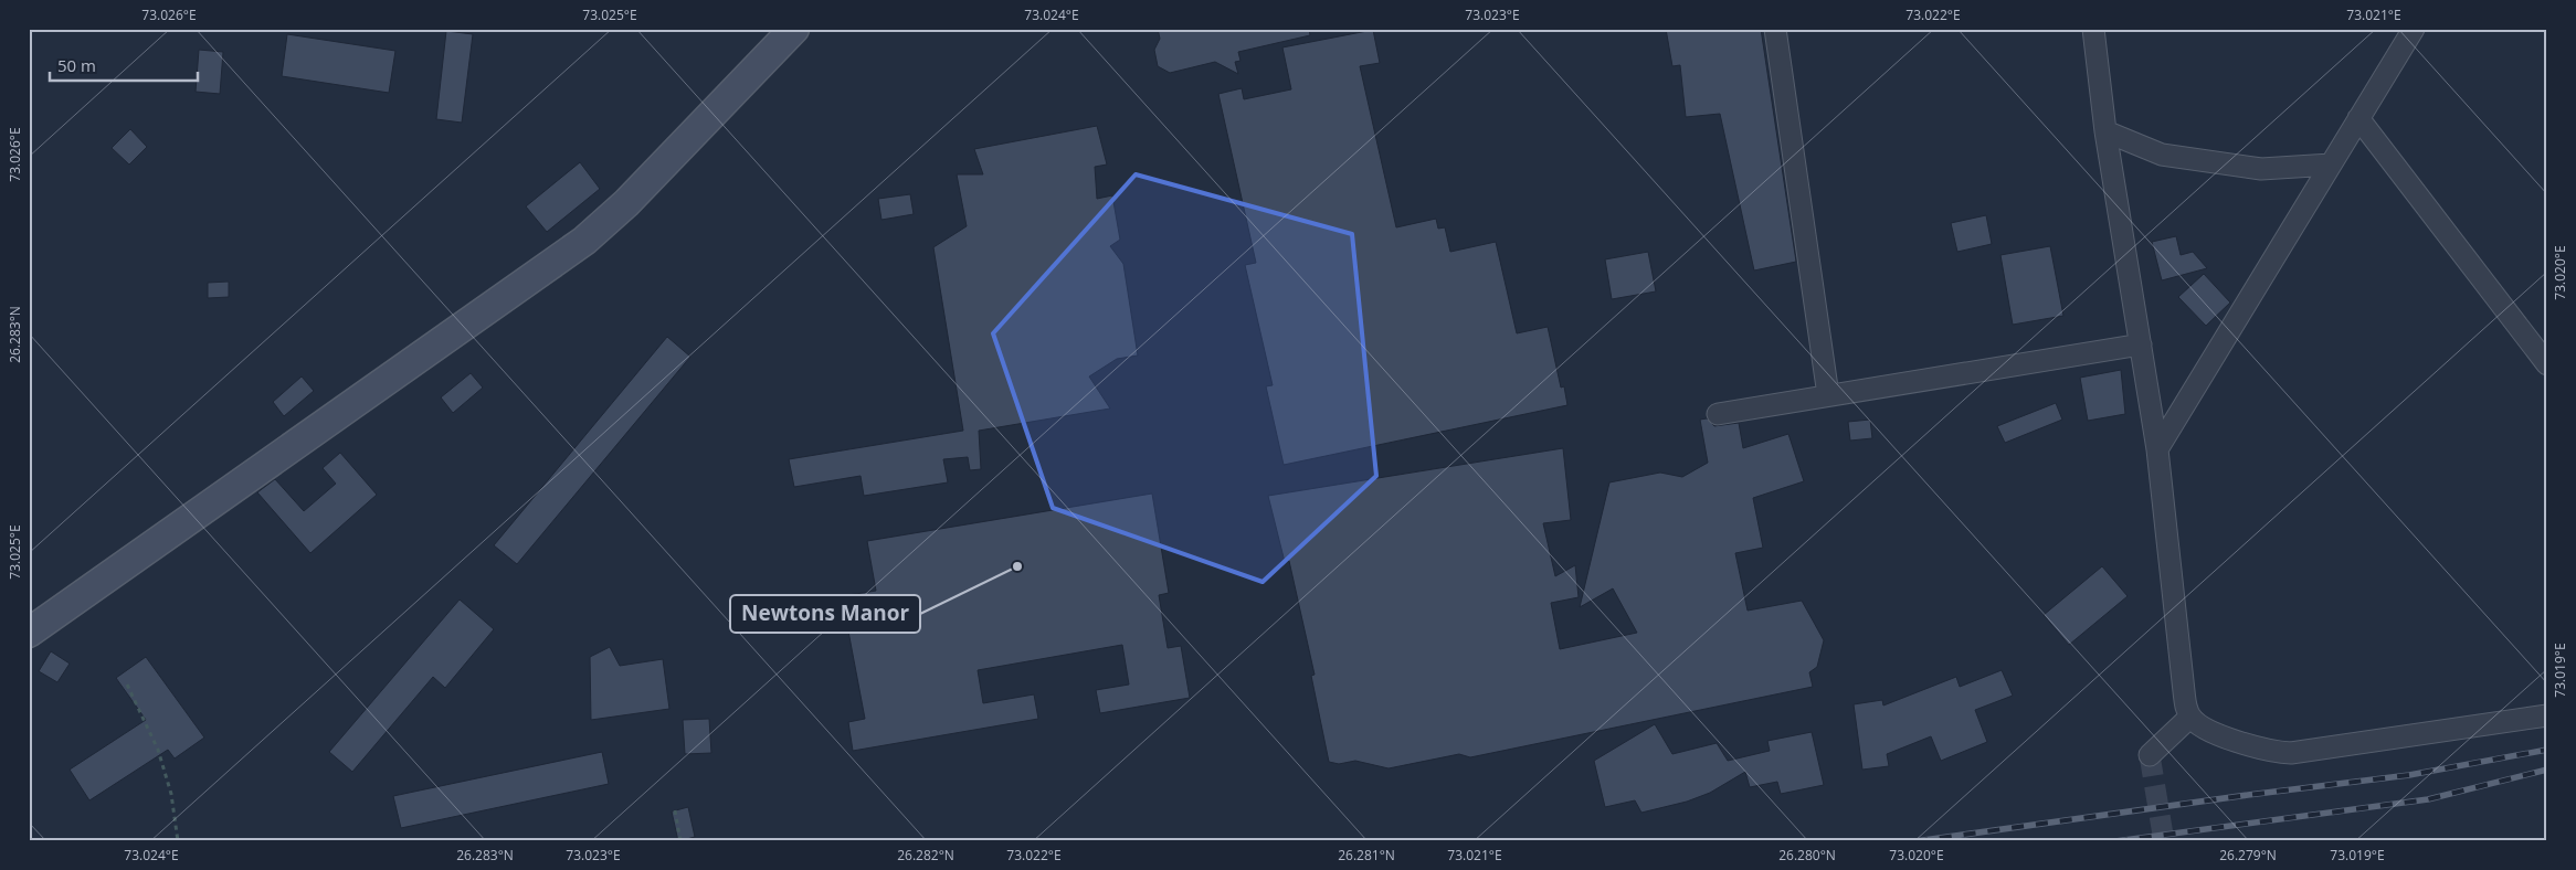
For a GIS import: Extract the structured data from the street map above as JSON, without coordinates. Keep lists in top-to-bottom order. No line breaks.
{"places":["Newtons Manor"],"scale_bar":"50 m","coordinates":["73.026°E","73.025°E","73.024°E","73.023°E","73.022°E","73.021°E","73.020°E","26.283°N","73.019°E","26.282°N","26.281°N","26.280°N","26.279°N"]}
